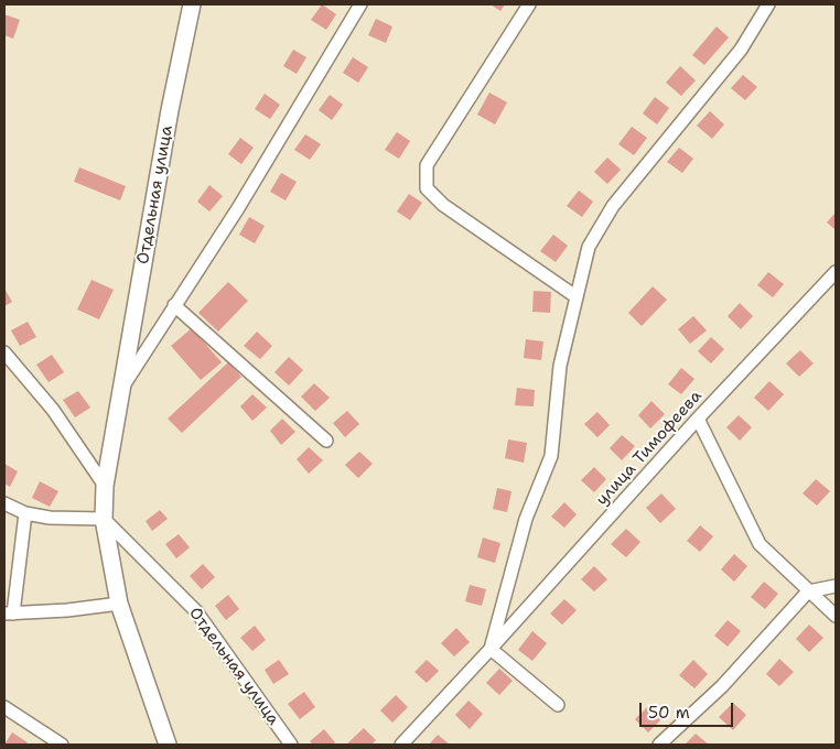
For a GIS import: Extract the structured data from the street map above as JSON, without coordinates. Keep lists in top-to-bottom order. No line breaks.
{"streets":{"main road":["Отдельная улица"],"street":["улица Тимофеева"]},"scale_bar":"50 m"}
